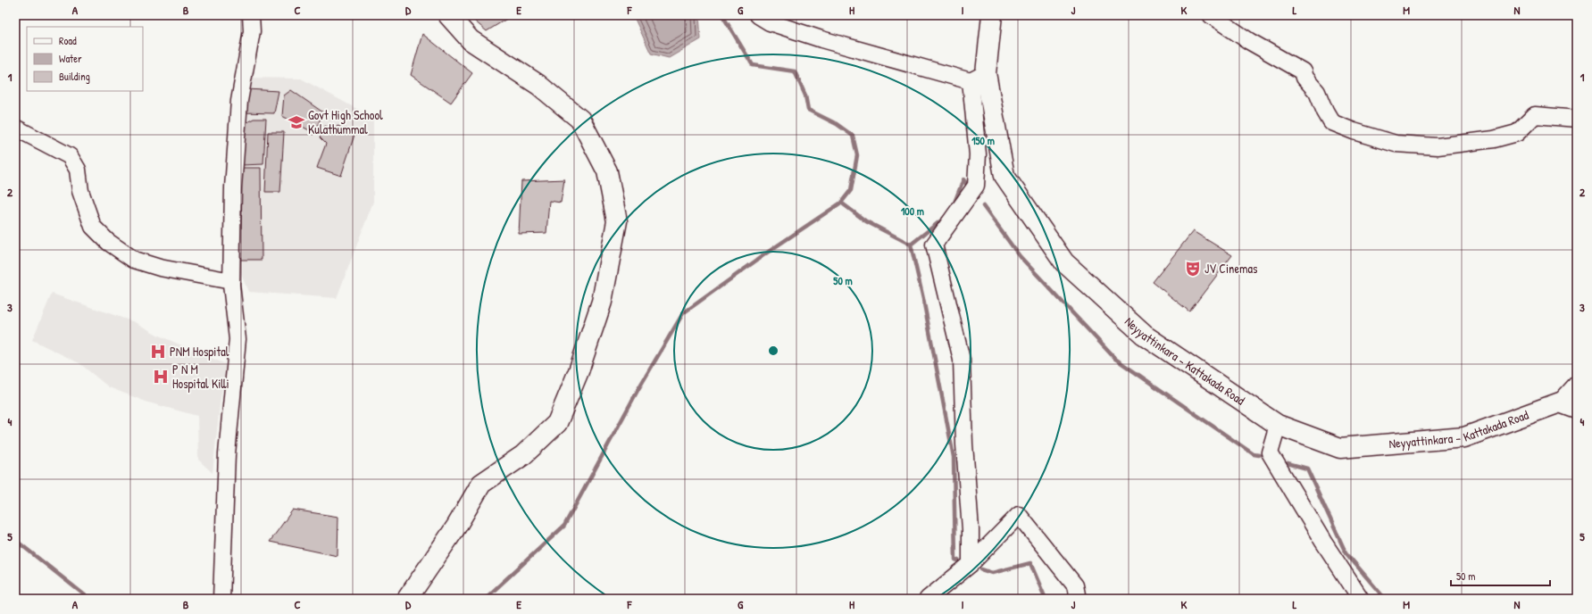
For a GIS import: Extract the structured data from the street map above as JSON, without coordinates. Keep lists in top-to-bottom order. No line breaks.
{"streets":{"main road":["Neyyattinkara - Kattakada Road"]},"places":{"school or university":["Govt High School Kulathummal"],"theatre":["JV Cinemas"],"hospital":["PNM Hospital","P N M Hospital Killi"]},"legend":["Road","Water","Building"],"scale_bar":"50 m","grid":{"columns":["A","B","C","D","E","F","G","H","I","J","K","L","M","N"],"rows":["1","2","3","4","5"]},"rings":["150 m","100 m","50 m"]}
